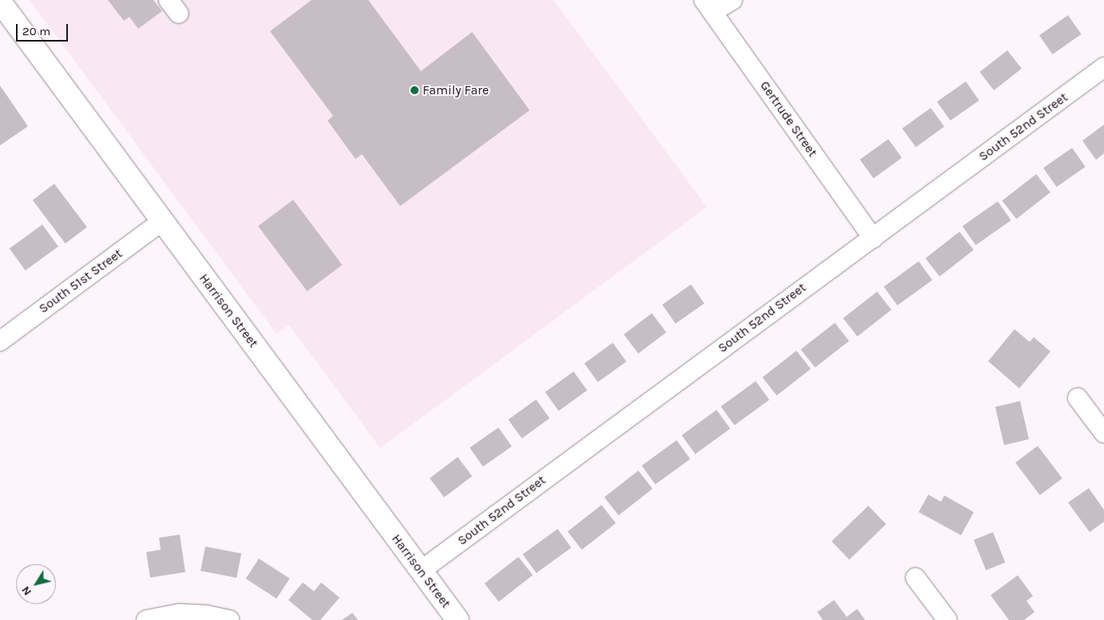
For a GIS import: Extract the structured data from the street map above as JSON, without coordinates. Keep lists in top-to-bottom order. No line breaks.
{"streets":{"main road":["Harrison Street"],"street":["Gertrude Street","South 52nd Street","South 51st Street"]},"crossings":[["Gertrude Street","South 52nd Street"],["South 52nd Street","Harrison Street"],["South 51st Street","Harrison Street"]],"places":["Family Fare"],"scale_bar":"20 m","north":"bottom left"}
